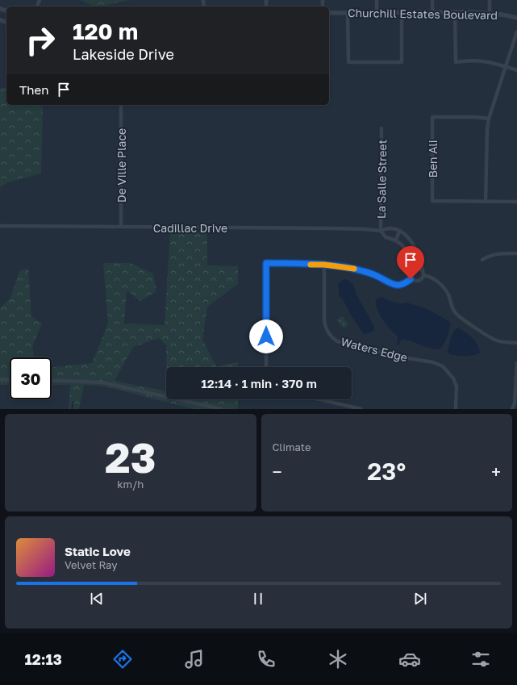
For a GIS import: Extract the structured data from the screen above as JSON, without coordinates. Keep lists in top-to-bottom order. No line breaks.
{"streets":{"street":["Churchill Estates Boulevard","Ben Ali","De Ville Place","La Salle Street","Cadillac Drive","Waters Edge"]},"crossings":[["De Ville Place","Cadillac Drive"],["La Salle Street","Cadillac Drive"]],"page":{"turn":["120 m","Lakeside Drive"],"then":"Then","limit":"30","trip":"12:14 · 1 min · 370 m","tile":[["23","km/h"],"Climate"],"heat":["−","23°","+"],"song":["Static Love","Velvet Ray"],"tabs":"12:13"}}
